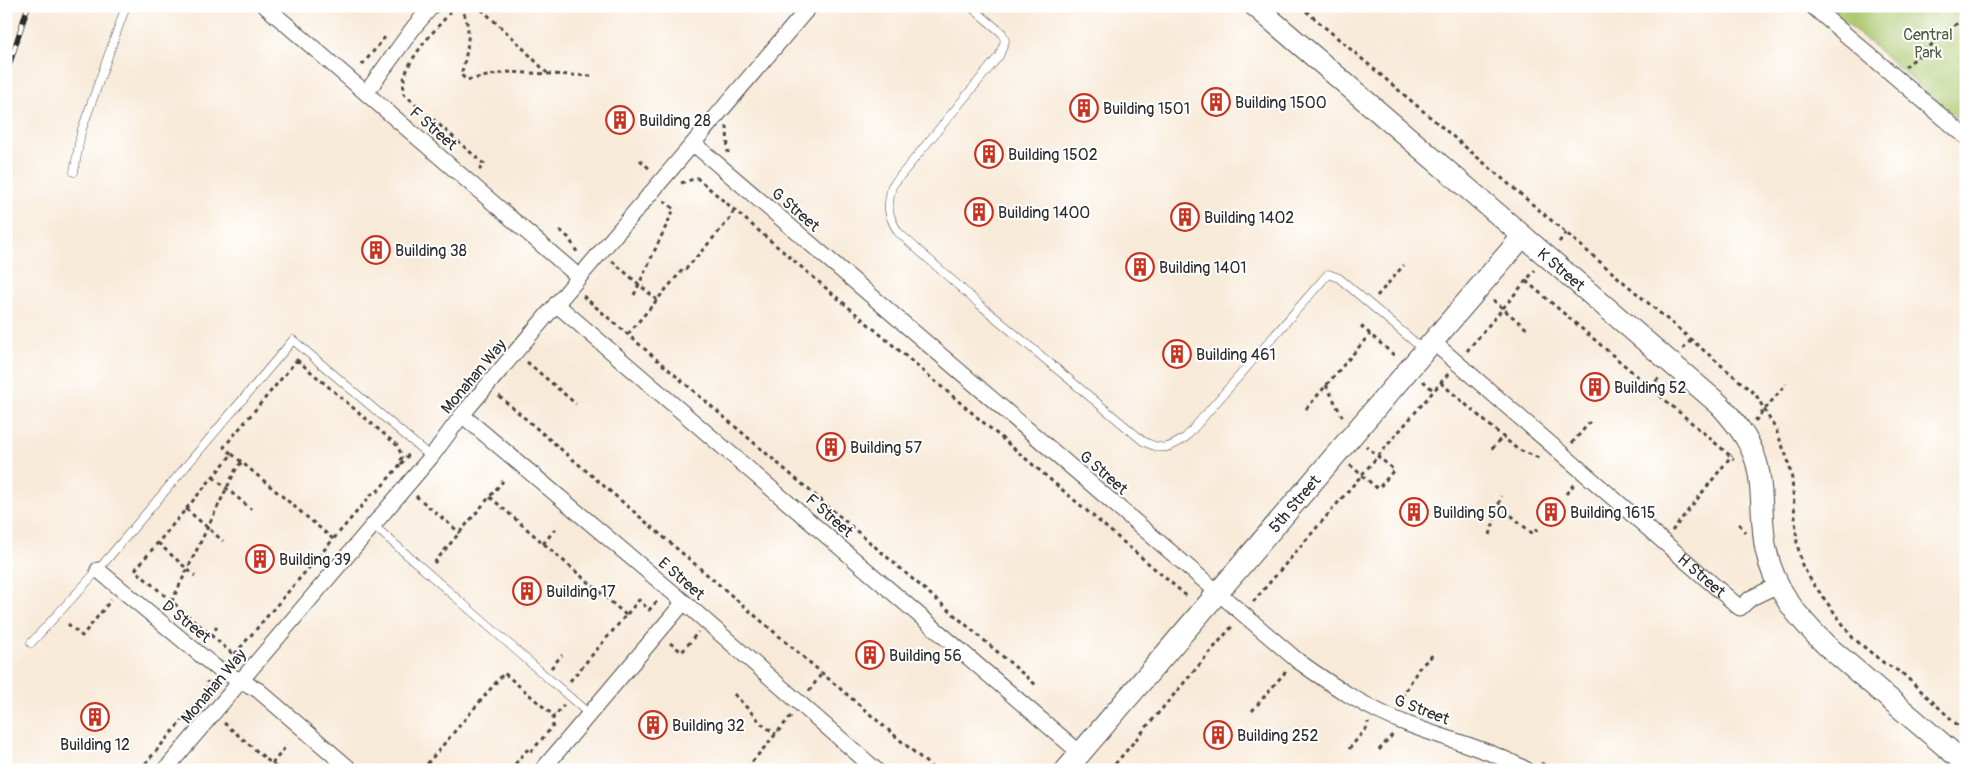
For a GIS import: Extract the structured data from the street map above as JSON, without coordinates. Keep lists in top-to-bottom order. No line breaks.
{"streets":{"street":["F Street","G Street","K Street","Monahan Way","5th Street","H Street","E Street","D Street"]},"crossings":[["F Street","Monahan Way"],["F Street","5th Street"],["G Street","Monahan Way"],["G Street","5th Street"],["K Street","5th Street"],["K Street","H Street"],["Monahan Way","E Street"],["Monahan Way","D Street"],["5th Street","H Street"]],"parks":["Central Park"],"places":{"building":["Building 1500","Building 1501","Building 28","Building 1502","Building 1400","Building 1402","Building 38","Building 1401","Building 461","Building 52","Building 57","Building 50","Building 1615","Building 39","Building 17","Building 56","Building 12","Building 32","Building 252"]}}
